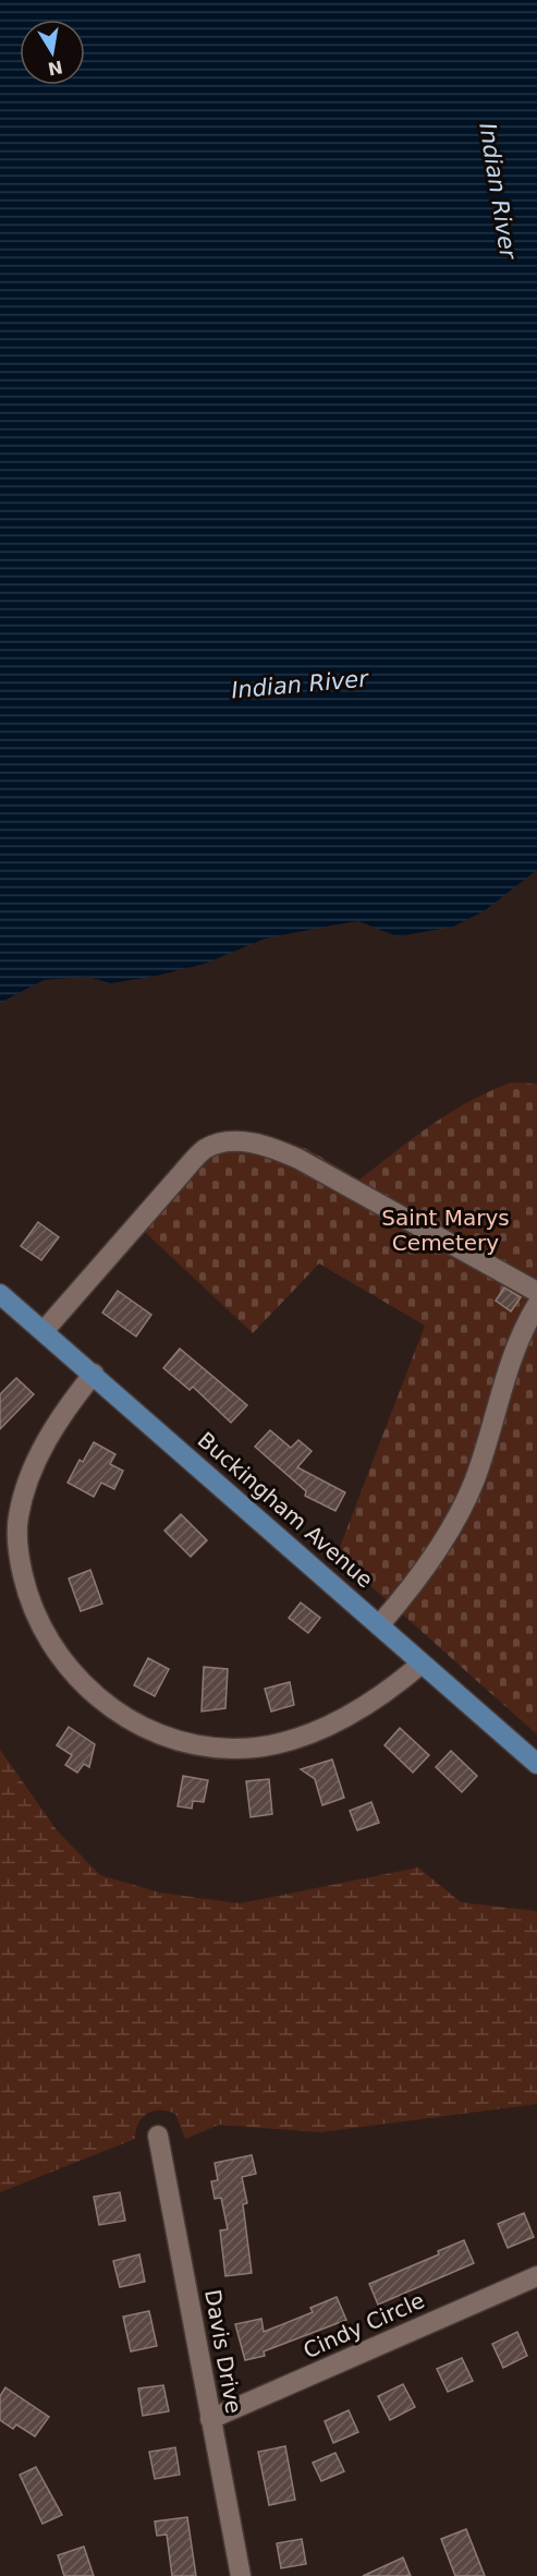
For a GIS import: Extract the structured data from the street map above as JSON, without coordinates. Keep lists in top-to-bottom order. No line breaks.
{"streets":{"main road":["Buckingham Avenue"],"street":["Cindy Circle","Davis Drive"]},"crossings":[["Cindy Circle","Davis Drive"]],"water":["Indian River"],"parks":["Saint Marys Cemetery"],"north":"bottom"}
